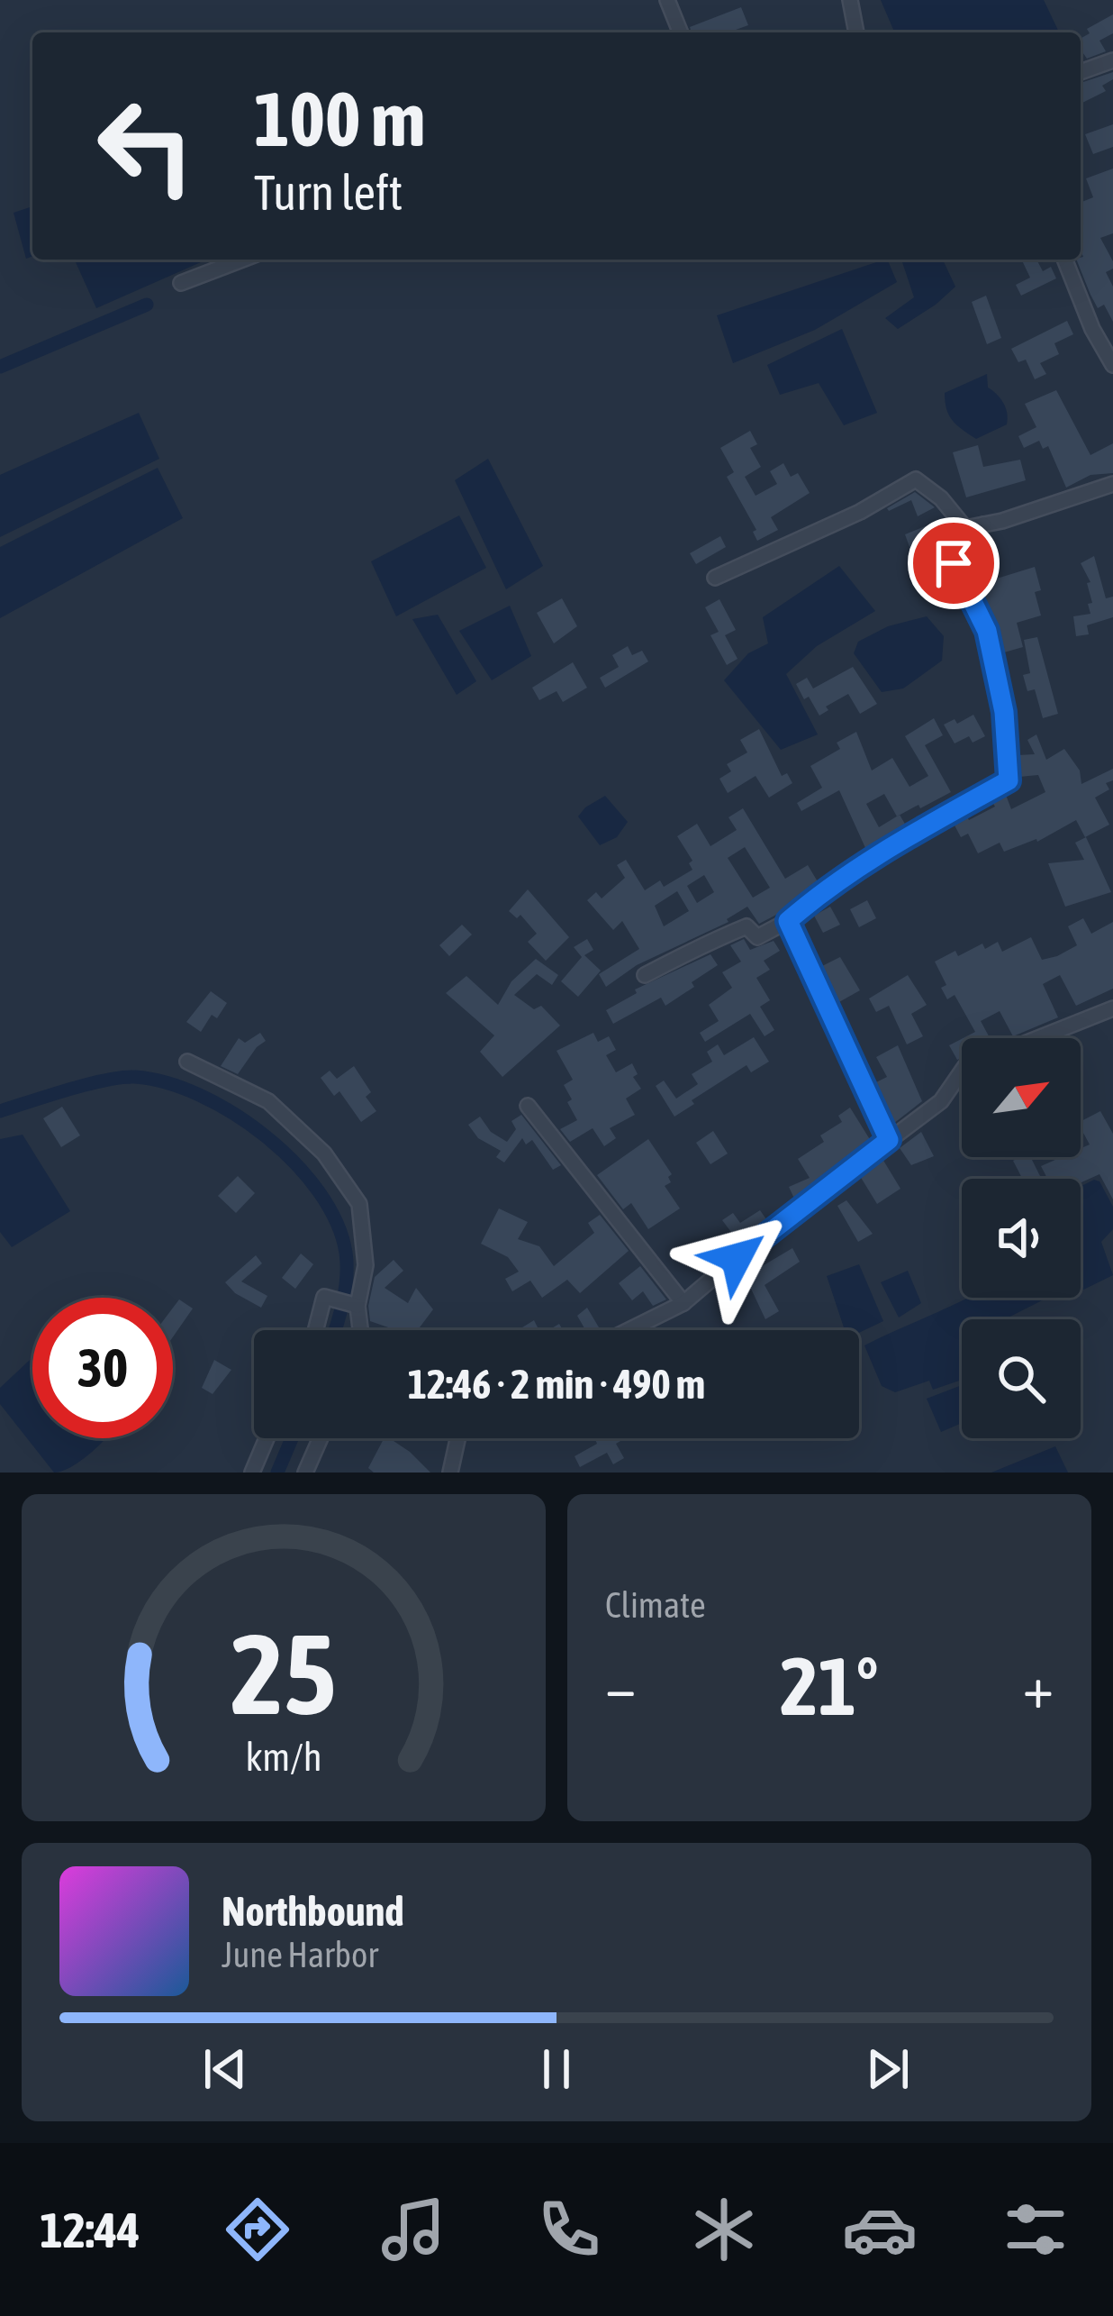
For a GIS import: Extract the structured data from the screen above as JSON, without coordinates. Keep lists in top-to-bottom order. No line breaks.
{"north":"top right","page":{"turn":["100 m","Turn left"],"limit":"30","trip":"12:46 · 2 min · 490 m","tile":"Climate","heat":["−","21°","+"],"song":["Northbound","June Harbor"],"tabs":"12:44","gauge":["25","km/h"]}}
